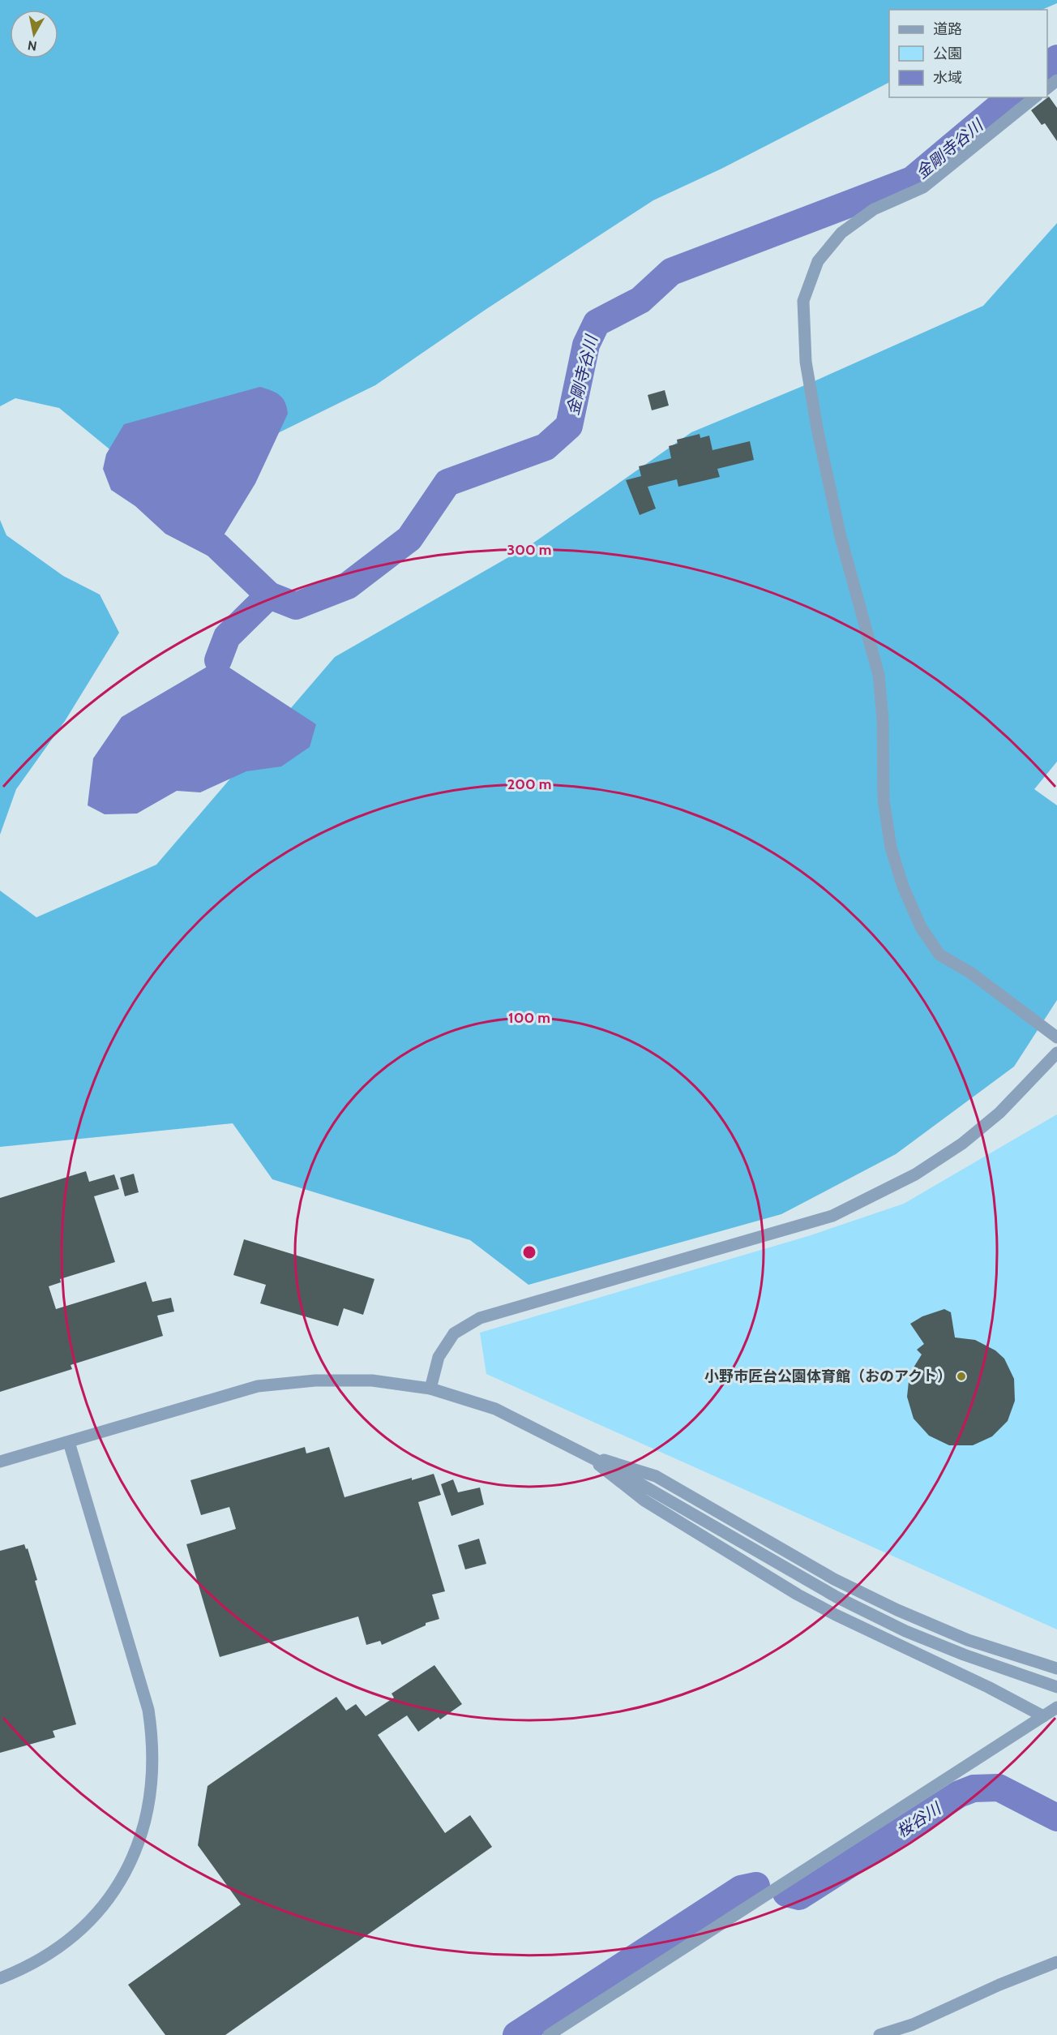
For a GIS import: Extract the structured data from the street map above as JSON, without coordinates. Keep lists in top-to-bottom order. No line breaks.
{"water":["金剛寺谷川","桜谷川"],"places":["小野市匠台公園体育館（おのアクト）"],"legend":["道路","公園","水域"],"north":"bottom","rings":["300 m","200 m","100 m"]}
